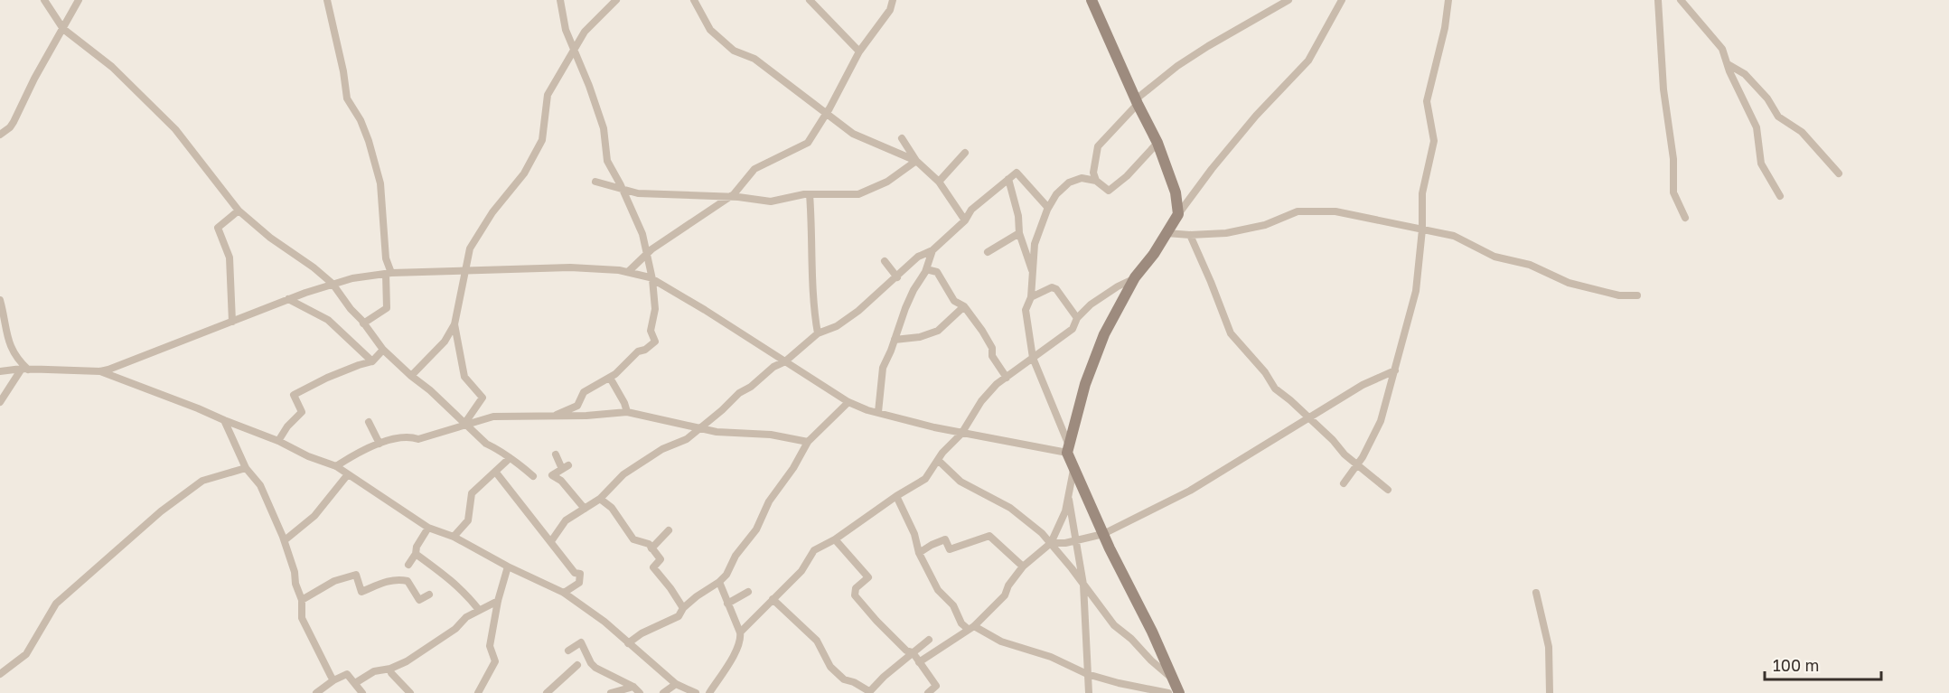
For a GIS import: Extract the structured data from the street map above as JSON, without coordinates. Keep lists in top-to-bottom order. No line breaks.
{"scale_bar":"100 m"}
